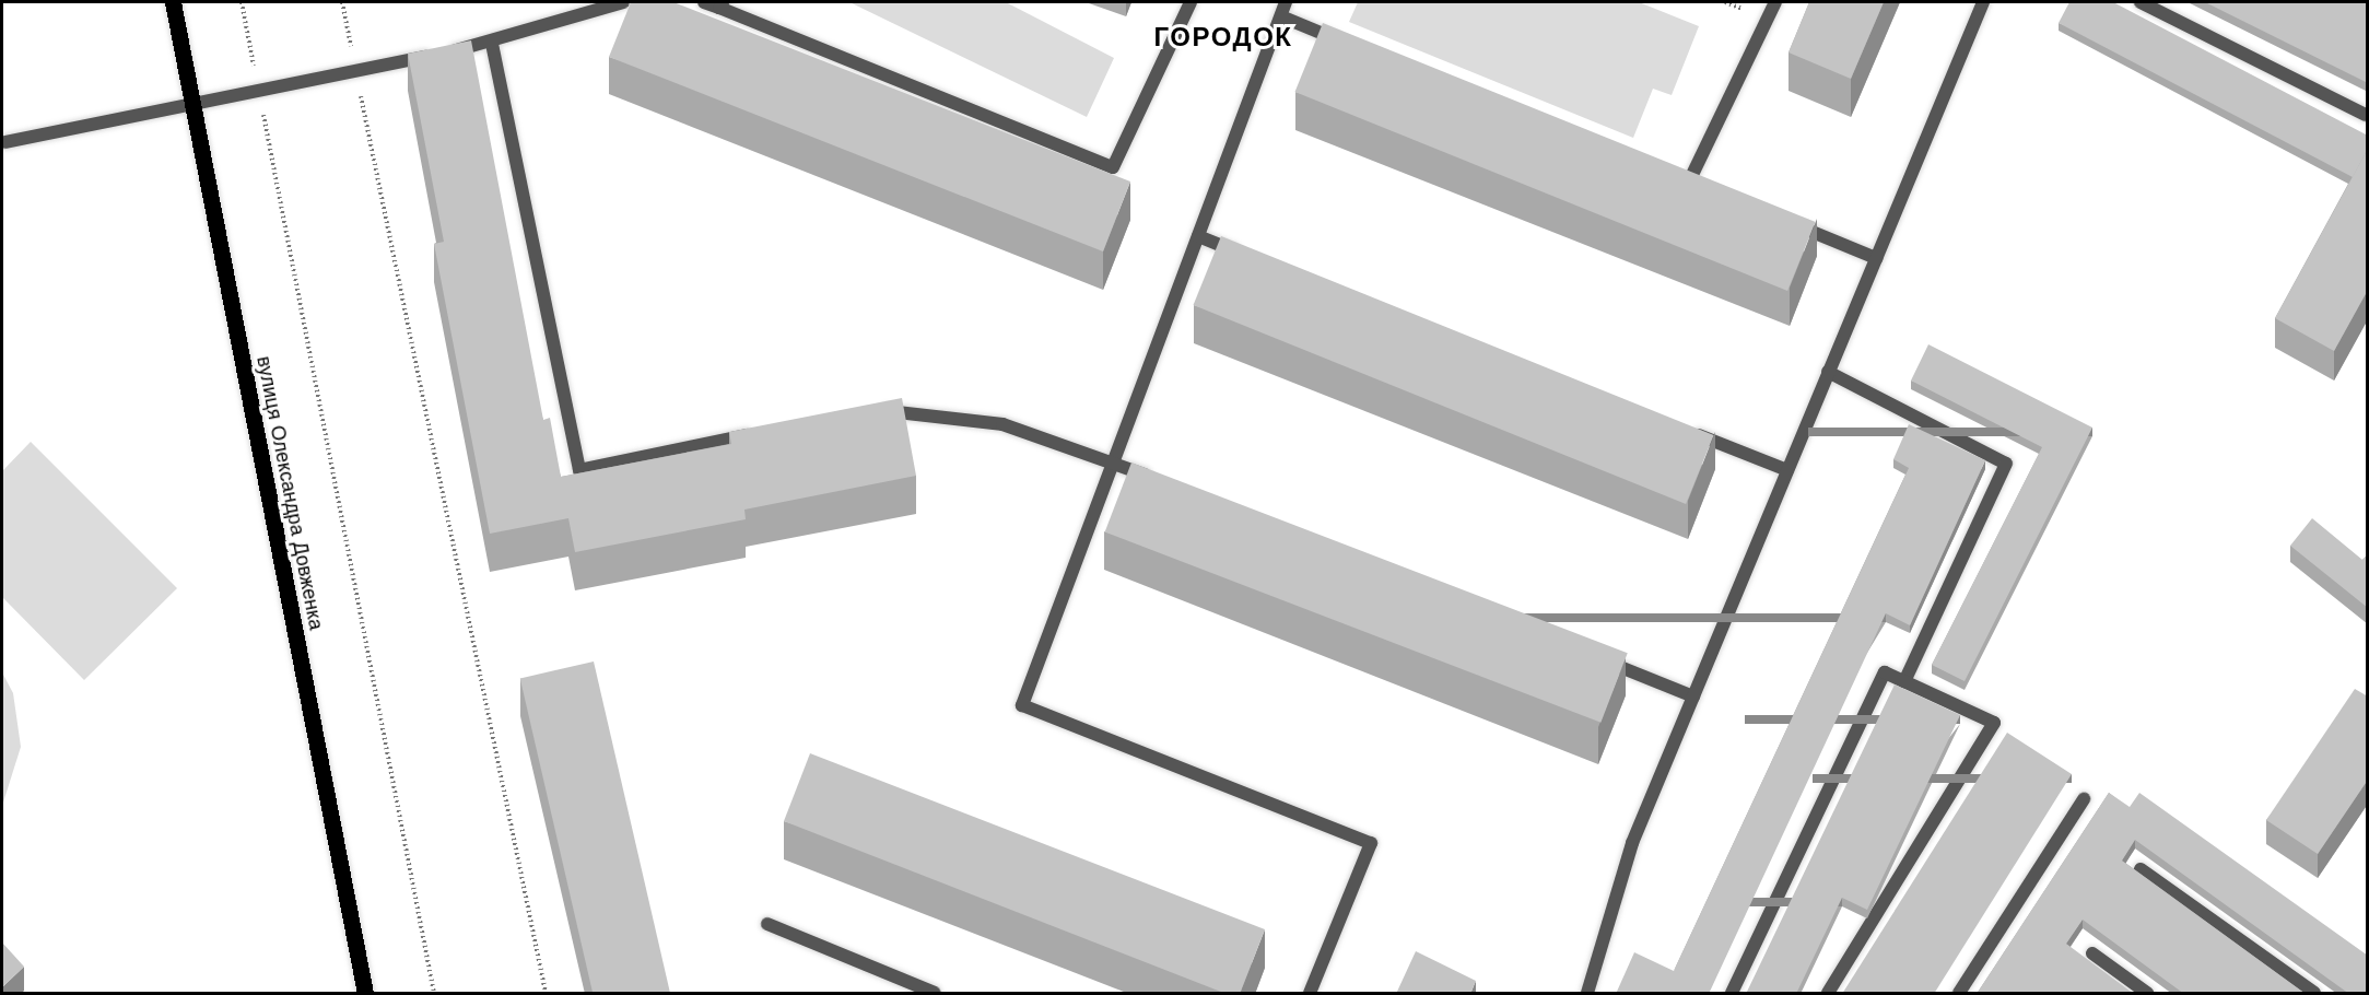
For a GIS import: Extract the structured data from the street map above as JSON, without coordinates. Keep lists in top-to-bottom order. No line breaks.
{"streets":{"main road":["вулиця Олександра Довженка"]},"districts":["ГОРОДОК"]}
